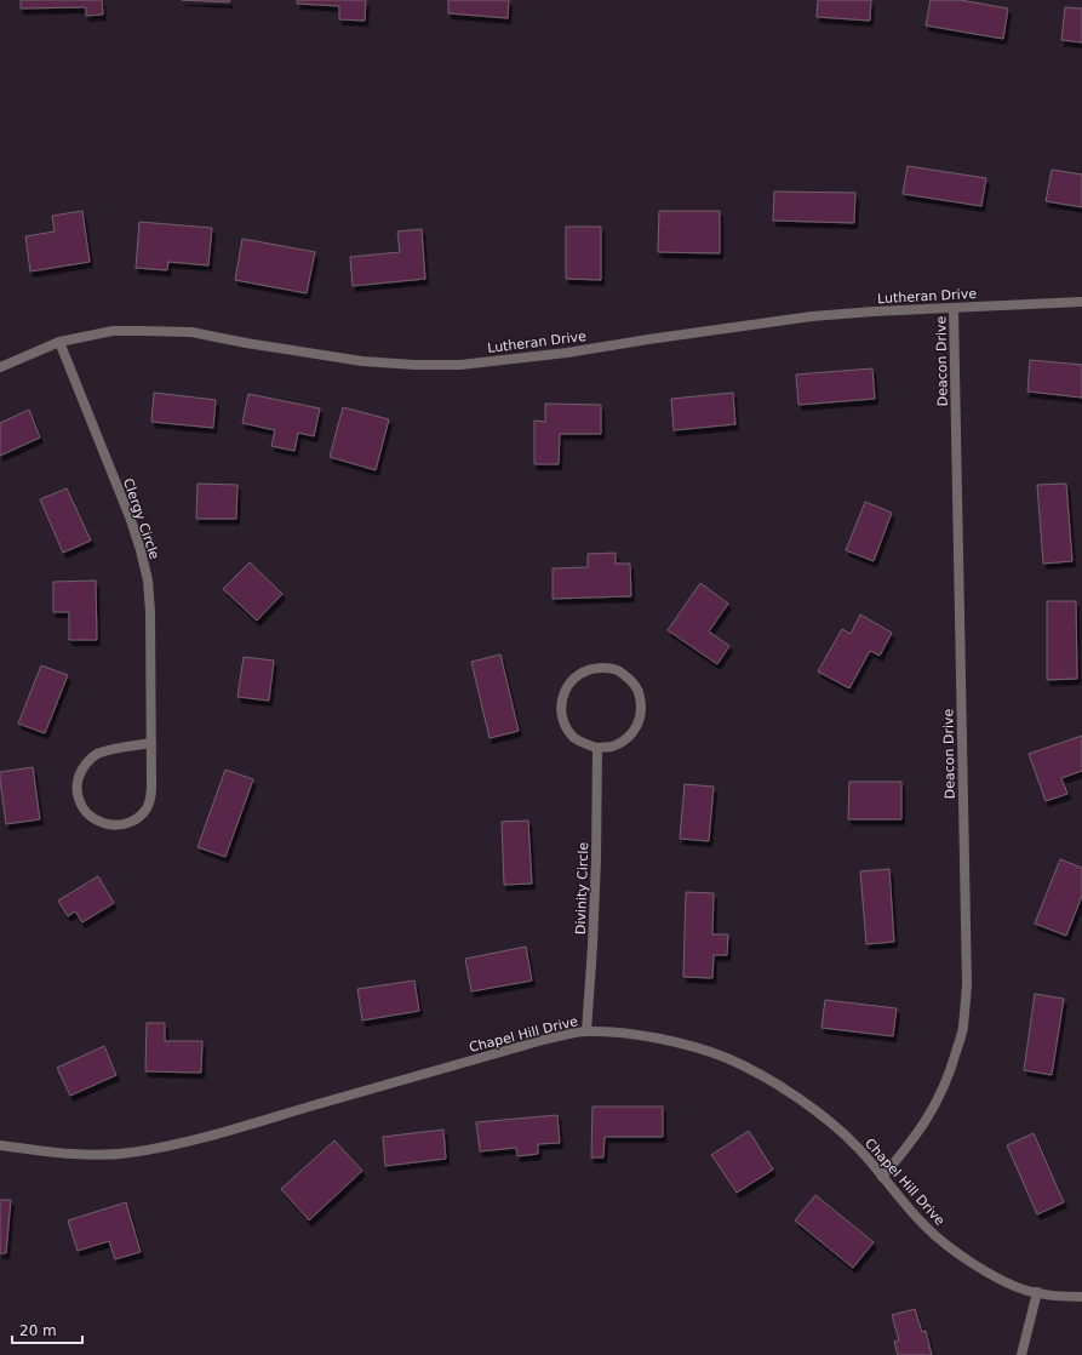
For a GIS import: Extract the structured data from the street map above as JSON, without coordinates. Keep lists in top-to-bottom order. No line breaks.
{"streets":{"street":["Lutheran Drive","Deacon Drive","Clergy Circle","Divinity Circle","Chapel Hill Drive"]},"crossings":[["Lutheran Drive","Deacon Drive"],["Lutheran Drive","Clergy Circle"],["Deacon Drive","Chapel Hill Drive"],["Divinity Circle","Chapel Hill Drive"]],"scale_bar":"20 m"}
